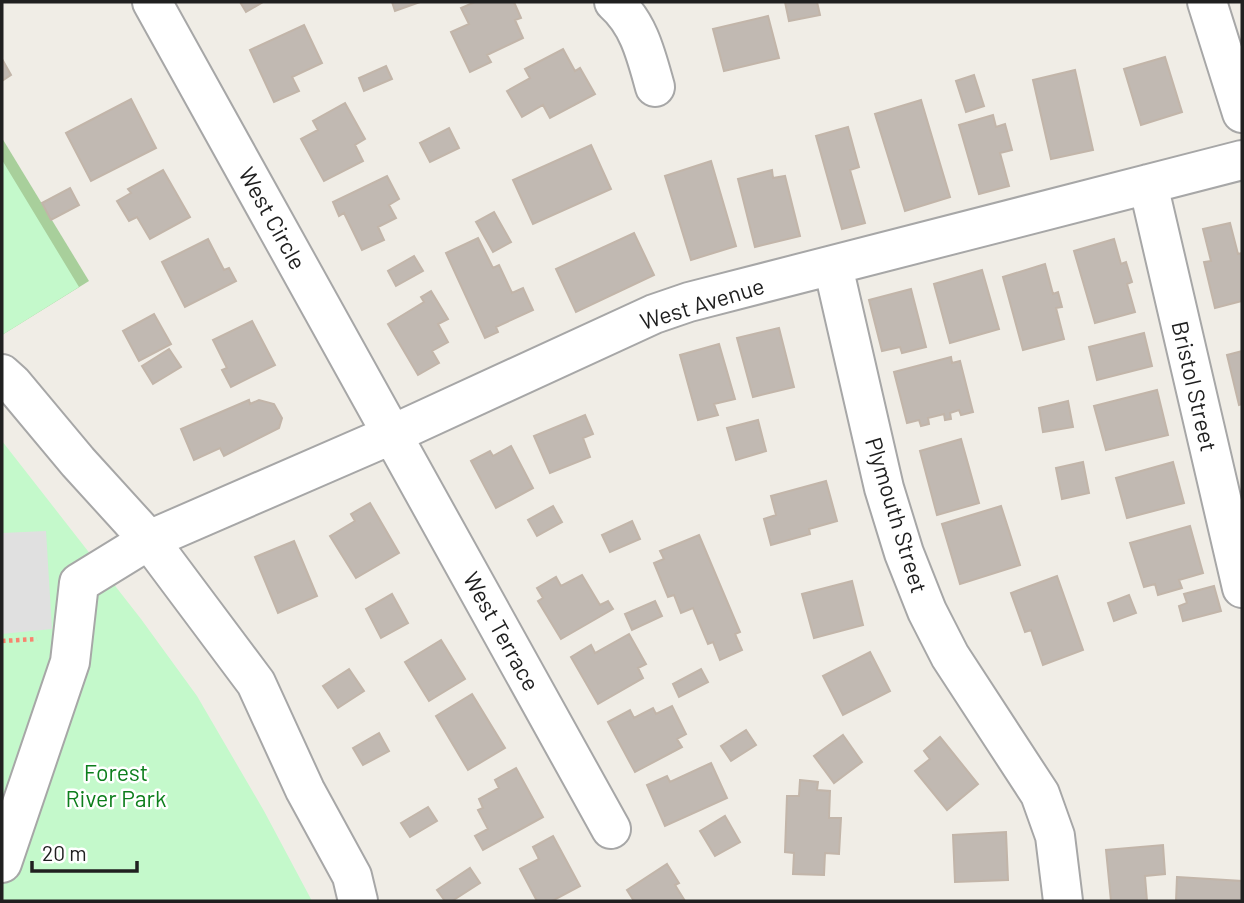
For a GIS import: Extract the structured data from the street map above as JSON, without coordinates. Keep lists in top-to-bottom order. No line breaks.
{"streets":{"street":["West Circle","West Avenue","Bristol Street","Plymouth Street","West Terrace"]},"crossings":[["West Circle","West Avenue"],["West Circle","West Terrace"],["West Avenue","Bristol Street"],["West Avenue","Plymouth Street"],["West Avenue","West Terrace"]],"parks":["Forest River Park"],"scale_bar":"20 m"}
